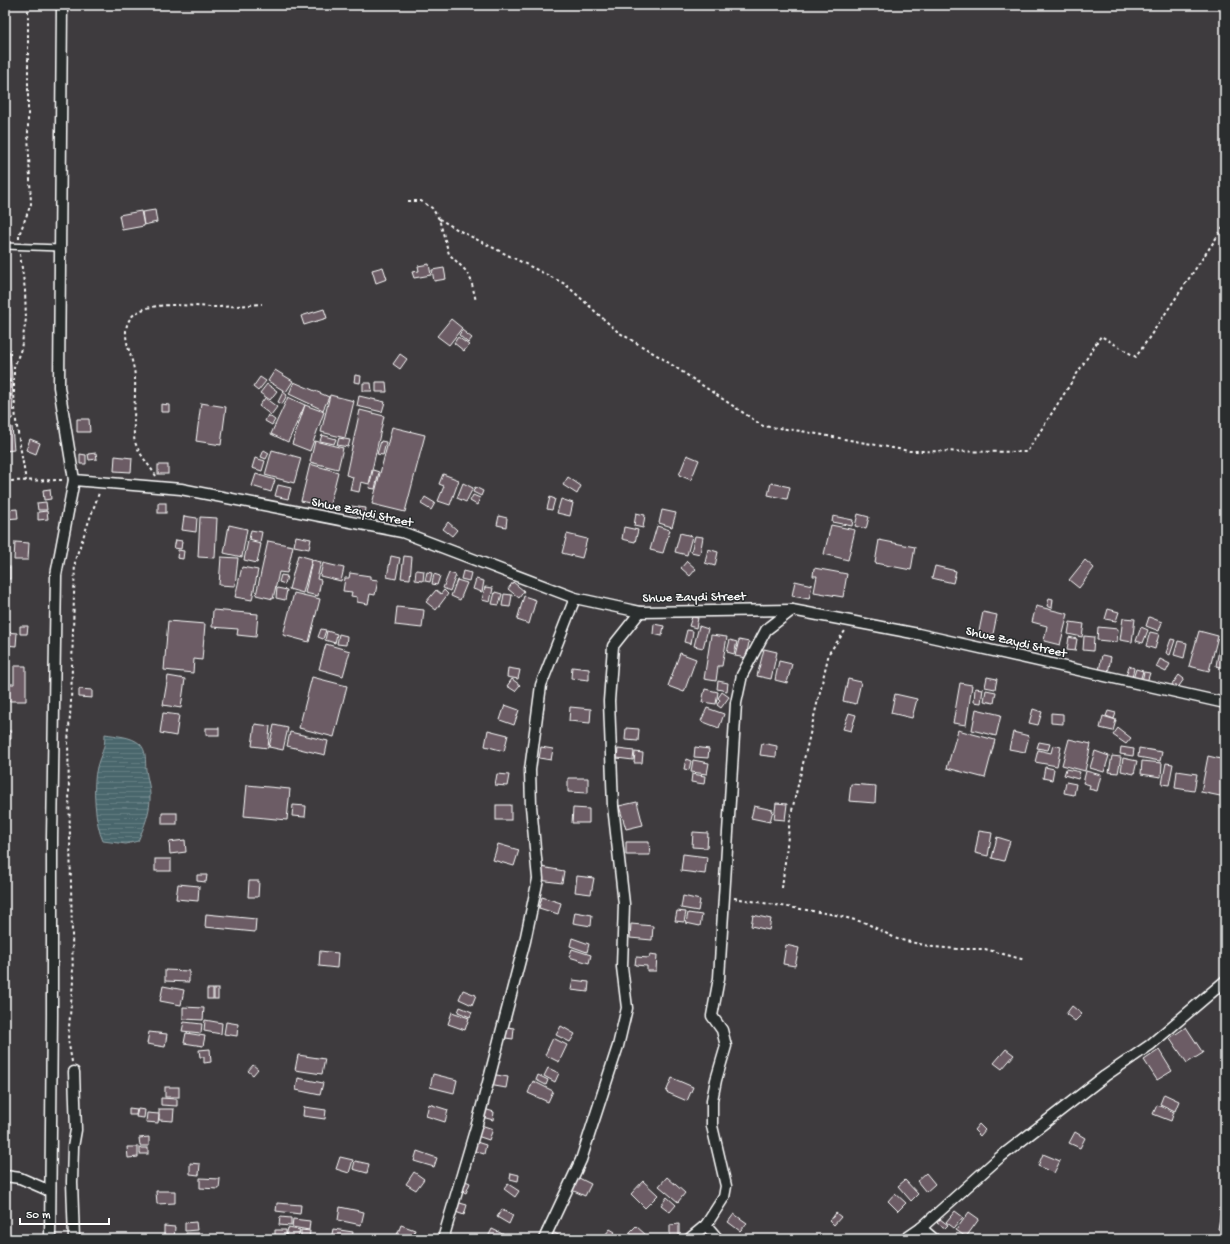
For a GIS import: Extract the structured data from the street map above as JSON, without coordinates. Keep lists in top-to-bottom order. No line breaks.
{"streets":{"street":["Shwe Zaydi Street"]},"scale_bar":"50 m"}
